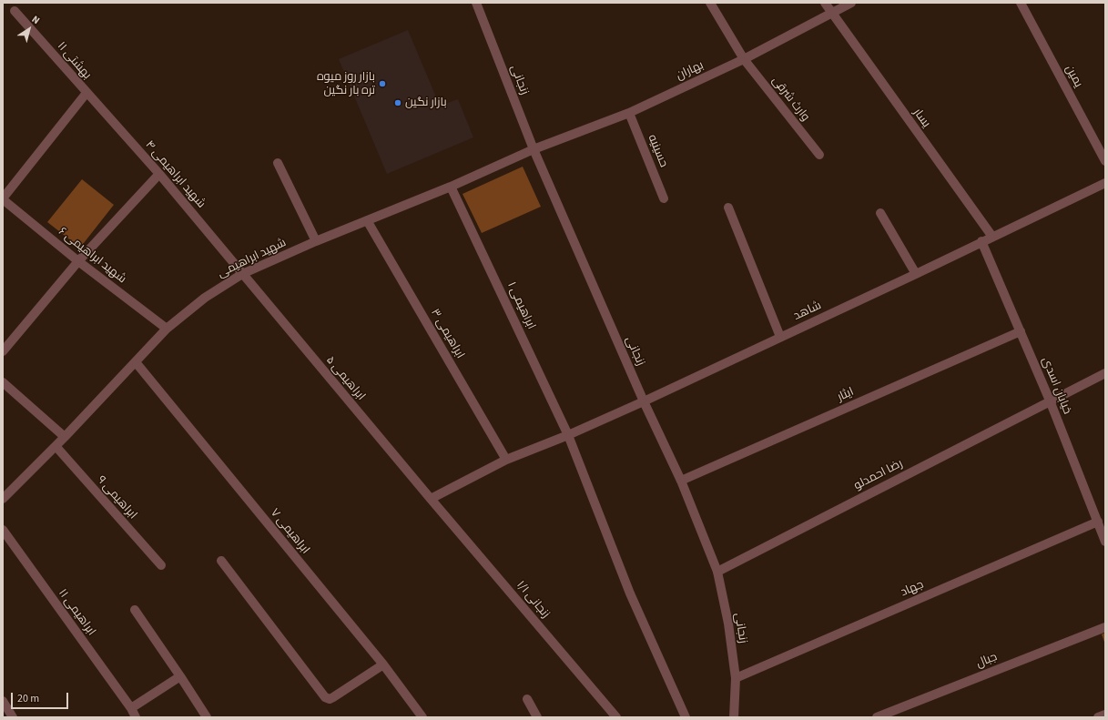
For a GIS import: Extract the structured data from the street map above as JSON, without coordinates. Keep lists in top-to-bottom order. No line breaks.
{"streets":{"street":["بهشتی ۱۱","بهاران","یمین","زنجانی","وارث شرقی","یسار","حسینیه","شهید ابراهیمی ۴","شهید ابراهیمی ۶","شهید ابراهیمی","ابراهیمی ۱","شاهد","ابراهیمی ۳","ابراهیمی ۵","خیابان اسدی","ایثار","رضا احمدلو","ابراهیمی ۹","ابراهیمی ۷","جهاد","زنجانی ۱/۱","ابراهیمی ۱۱","جبال"]},"crossings":[["بهشتی ۱۱","شهید ابراهیمی ۴"],["بهاران","زنجانی"],["بهاران","وارث شرقی"],["بهاران","یسار"],["بهاران","حسینیه"],["بهاران","شهید ابراهیمی"],["زنجانی","شهید ابراهیمی"],["زنجانی","شاهد"],["زنجانی","ایثار"],["زنجانی","رضا احمدلو"],["زنجانی","جهاد"],["یسار","شاهد"],["شهید ابراهیمی ۴","شهید ابراهیمی"],["شهید ابراهیمی ۴","ابراهیمی ۵"],["شهید ابراهیمی ۶","شهید ابراهیمی"],["شهید ابراهیمی","ابراهیمی ۱"],["شهید ابراهیمی","ابراهیمی ۳"],["شهید ابراهیمی","ابراهیمی ۵"],["شهید ابراهیمی","ابراهیمی ۹"],["شهید ابراهیمی","ابراهیمی ۷"],["ابراهیمی ۱","شاهد"],["شاهد","ابراهیمی ۳"],["شاهد","ابراهیمی ۵"],["شاهد","خیابان اسدی"],["شاهد","زنجانی ۱/۱"],["ابراهیمی ۵","زنجانی ۱/۱"],["خیابان اسدی","ایثار"],["خیابان اسدی","رضا احمدلو"],["خیابان اسدی","جهاد"]],"places":["بازار روز میوه تره بار نگین","بازار نگین"],"scale_bar":"20 m","north":"top right"}
